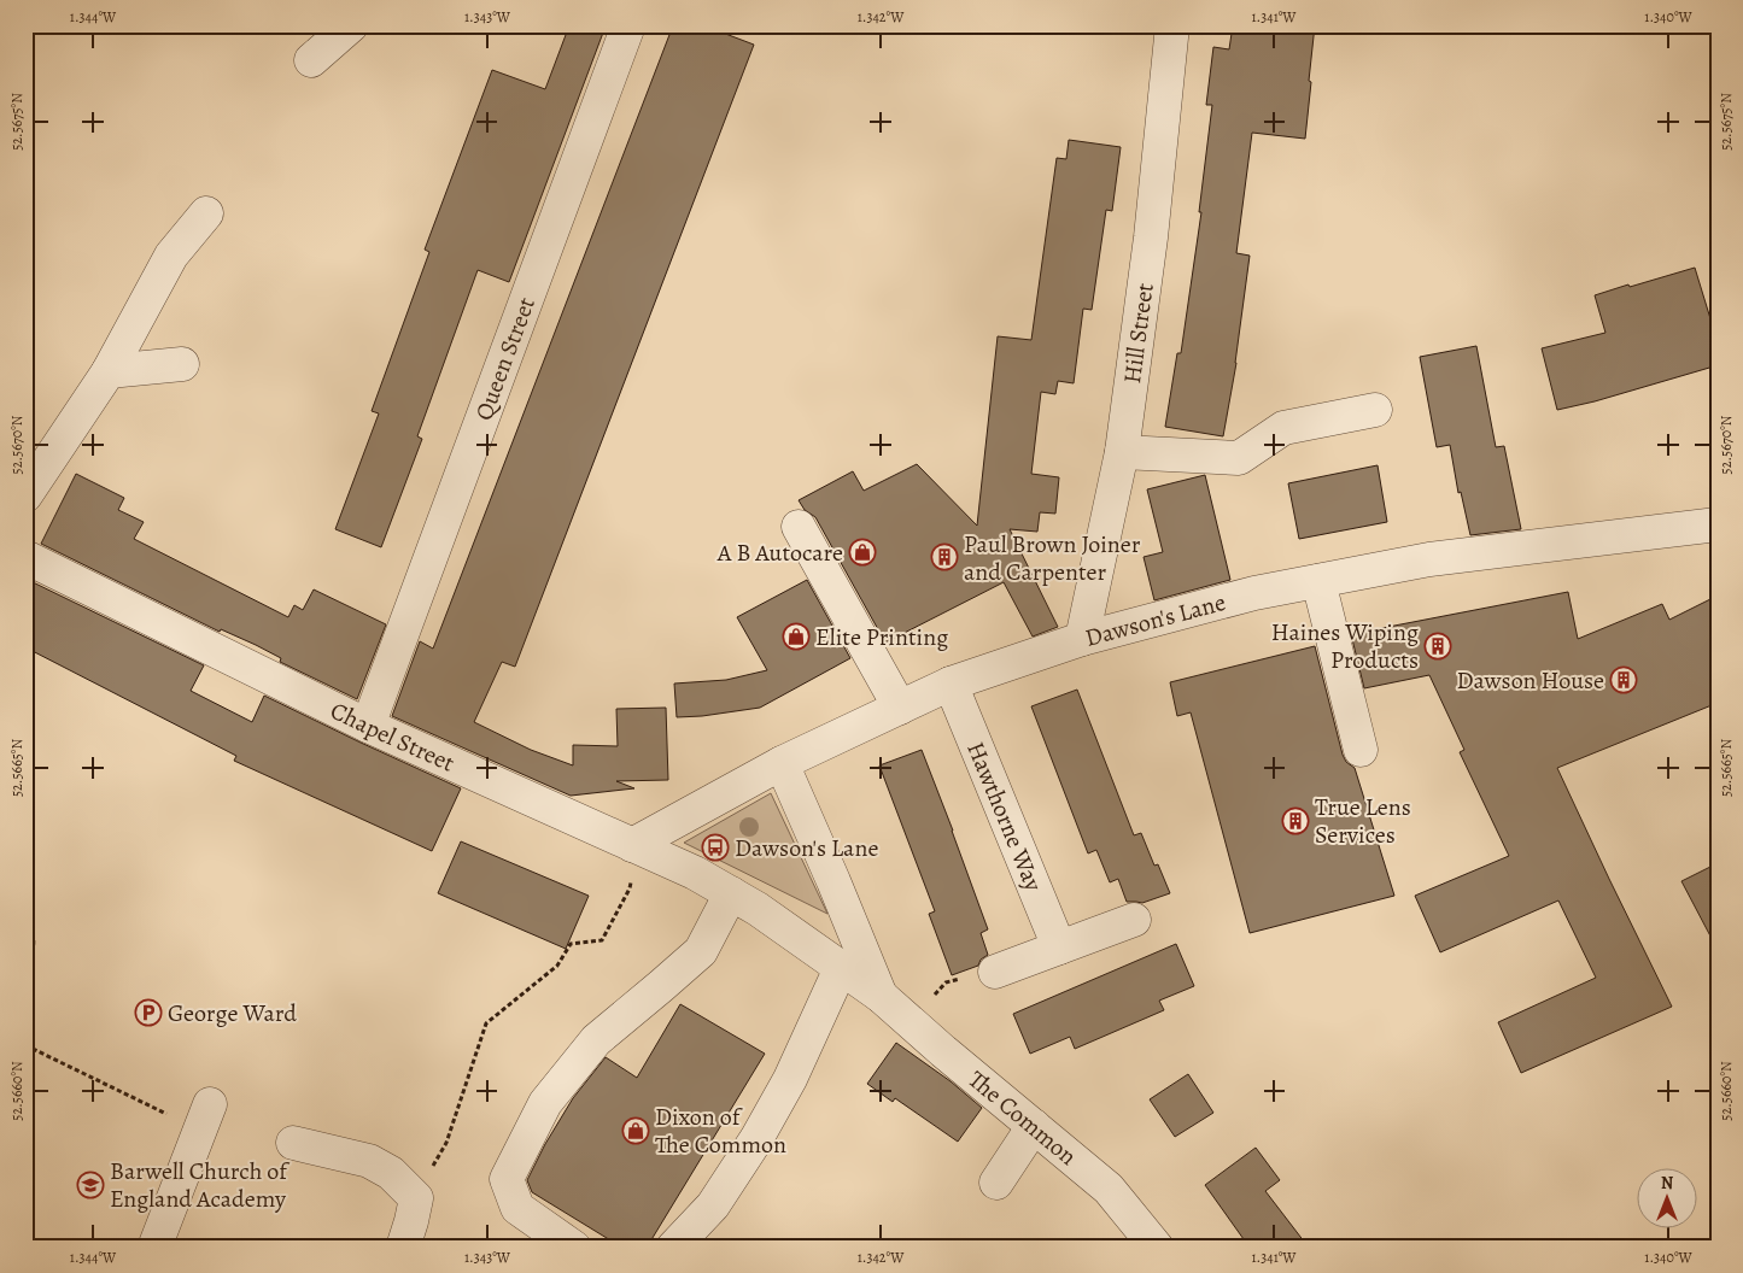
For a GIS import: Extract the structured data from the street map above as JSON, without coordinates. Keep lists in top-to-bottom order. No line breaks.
{"streets":{"street":["Hill Street","Queen Street","Dawson's Lane","Chapel Street","Hawthorne Way","The Common"]},"crossings":[["Hill Street","Dawson's Lane"],["Queen Street","Chapel Street"],["Dawson's Lane","Chapel Street"],["Dawson's Lane","Hawthorne Way"],["Chapel Street","The Common"]],"places":{"shop":["A B Autocare","Elite Printing","Dixon of The Common"],"building":["Paul Brown Joiner and Carpenter","Haines Wiping Products","Dawson House","True Lens Services"],"bus stop":["Dawson's Lane"],"parking":["George Ward"],"school or university":["Barwell Church of England Academy"]},"north":"top","coordinates":["1.344°W","1.343°W","1.342°W","1.341°W","1.340°W","52.5675°N","52.5670°N","52.5665°N","52.5660°N"]}
